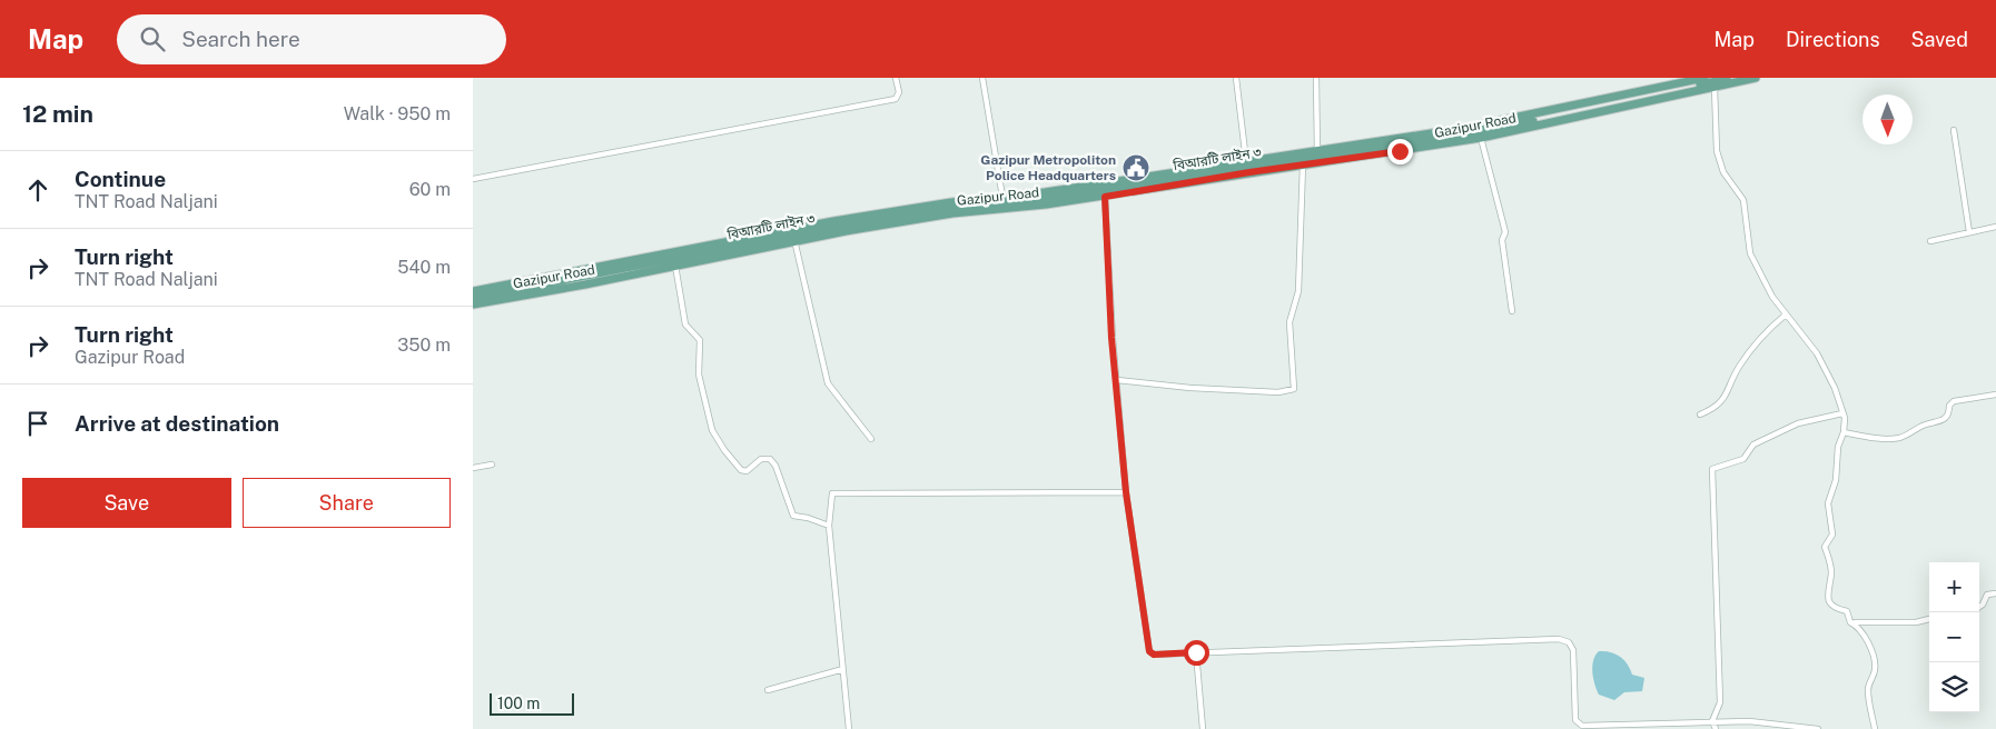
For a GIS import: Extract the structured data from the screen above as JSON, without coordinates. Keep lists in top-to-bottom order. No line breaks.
{"streets":{"main road":["Gazipur Road","বিআরটি লাইন ৩"]},"places":{"public building":["Gazipur Metropoliton Police Headquarters"]},"scale_bar":"100 m","north":"bottom","page":{"header":"Map","search":"Search here","nav":["Map","Directions","Saved"],"heading":["12 min","Walk · 950 m"],"list":[["Continue","TNT Road Naljani","60 m"],["Turn right","TNT Road Naljani","540 m"],["Turn right","Gazipur Road","350 m"],"Arrive at destination"],"buttons":["Save","Share"],"map_buttons":["+","−"],"scale":"100 m"}}
